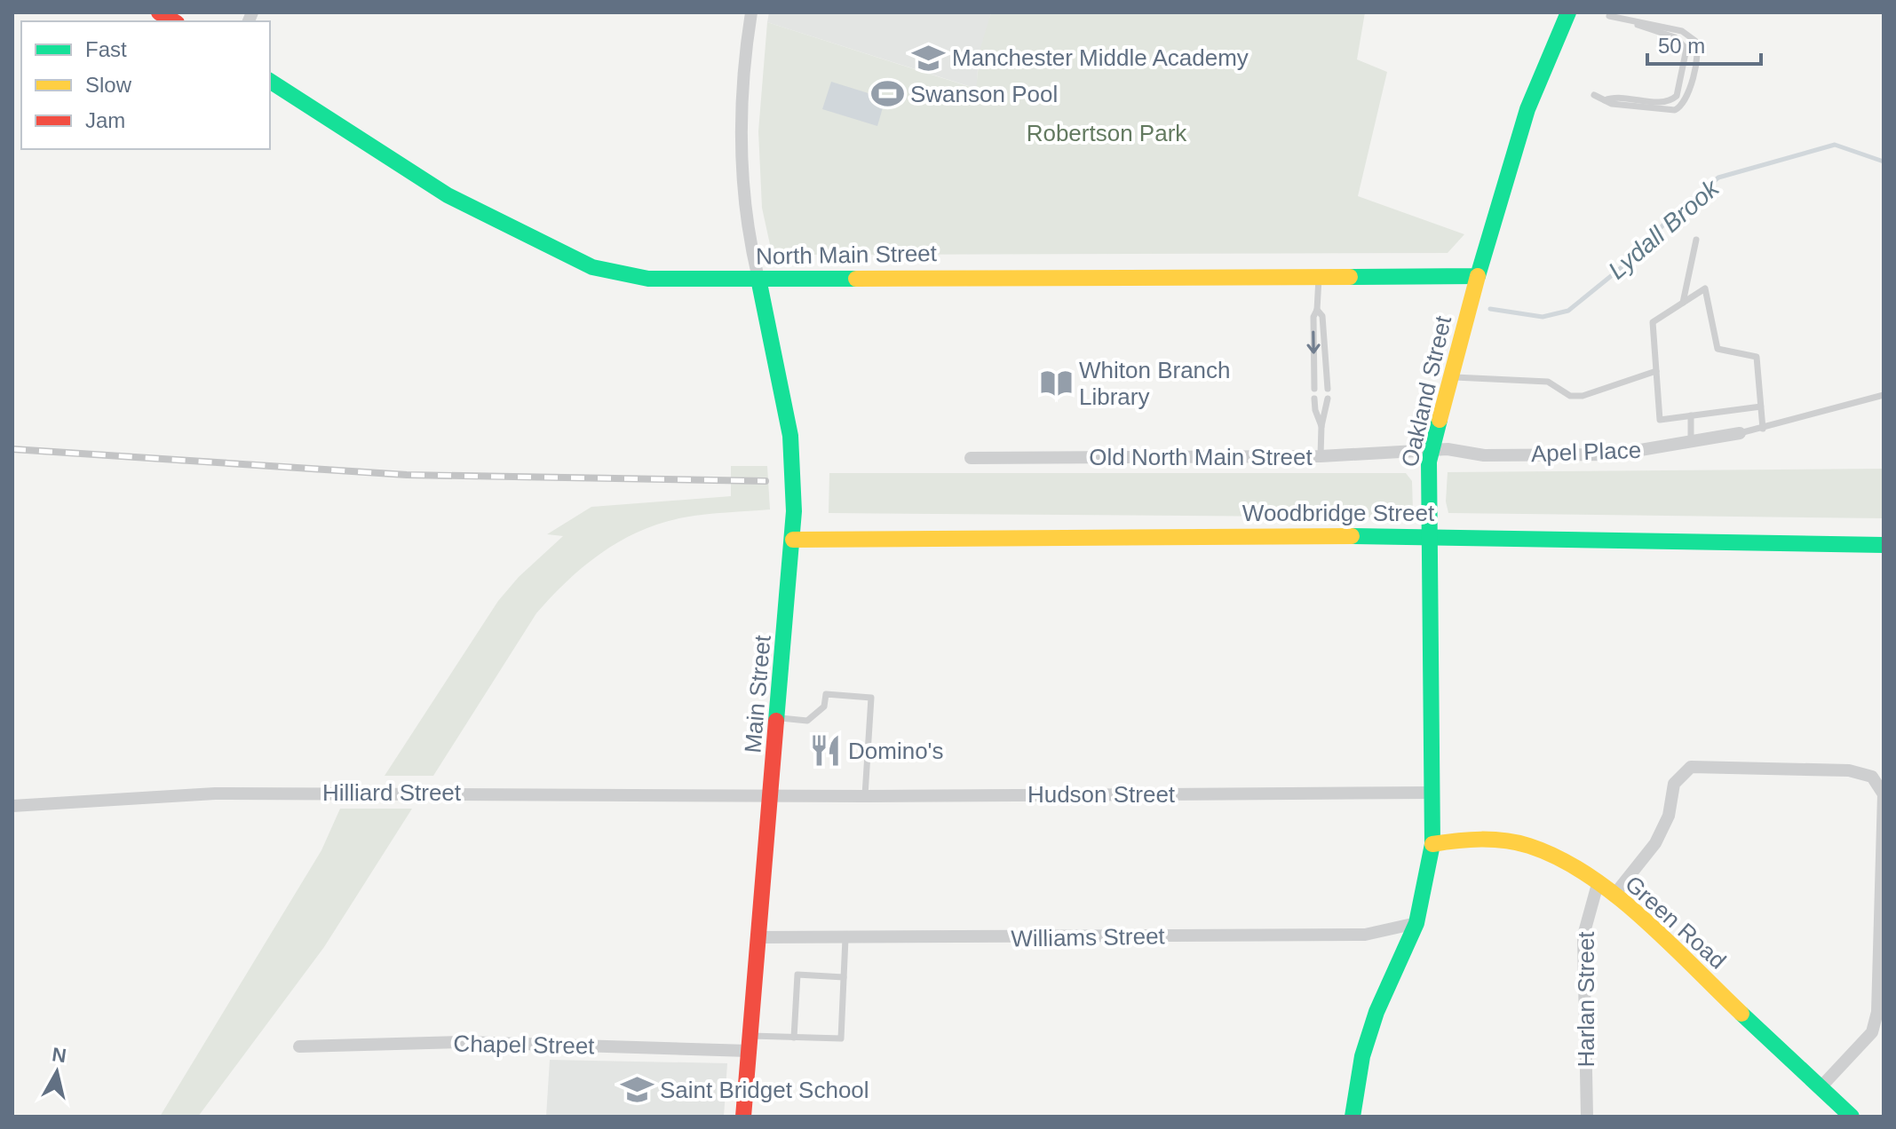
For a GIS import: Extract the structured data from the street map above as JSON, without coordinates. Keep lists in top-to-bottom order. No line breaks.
{"streets":{"main road":["North Main Street","Oakland Street","Woodbridge Street","Main Street","Green Road"],"street":["Apel Place","Old North Main Street","Hilliard Street","Hudson Street","Williams Street","Harlan Street","Chapel Street"]},"crossings":[["North Main Street","Oakland Street"],["North Main Street","Main Street"],["Oakland Street","Apel Place"],["Oakland Street","Old North Main Street"],["Oakland Street","Woodbridge Street"],["Oakland Street","Hudson Street"],["Oakland Street","Green Road"],["Oakland Street","Williams Street"],["Apel Place","Old North Main Street"],["Woodbridge Street","Main Street"],["Main Street","Hilliard Street"],["Main Street","Hudson Street"],["Main Street","Williams Street"],["Main Street","Chapel Street"],["Hilliard Street","Hudson Street"],["Green Road","Harlan Street"]],"water":["Lydall Brook"],"parks":["Robertson Park"],"places":{"school or university":["Manchester Middle Academy","Saint Bridget School"],"sports":["Swanson Pool"],"library":["Whiton Branch Library"],"restaurant":["Domino's"]},"legend":["Fast","Slow","Jam"],"scale_bar":"50 m","north":"top"}
